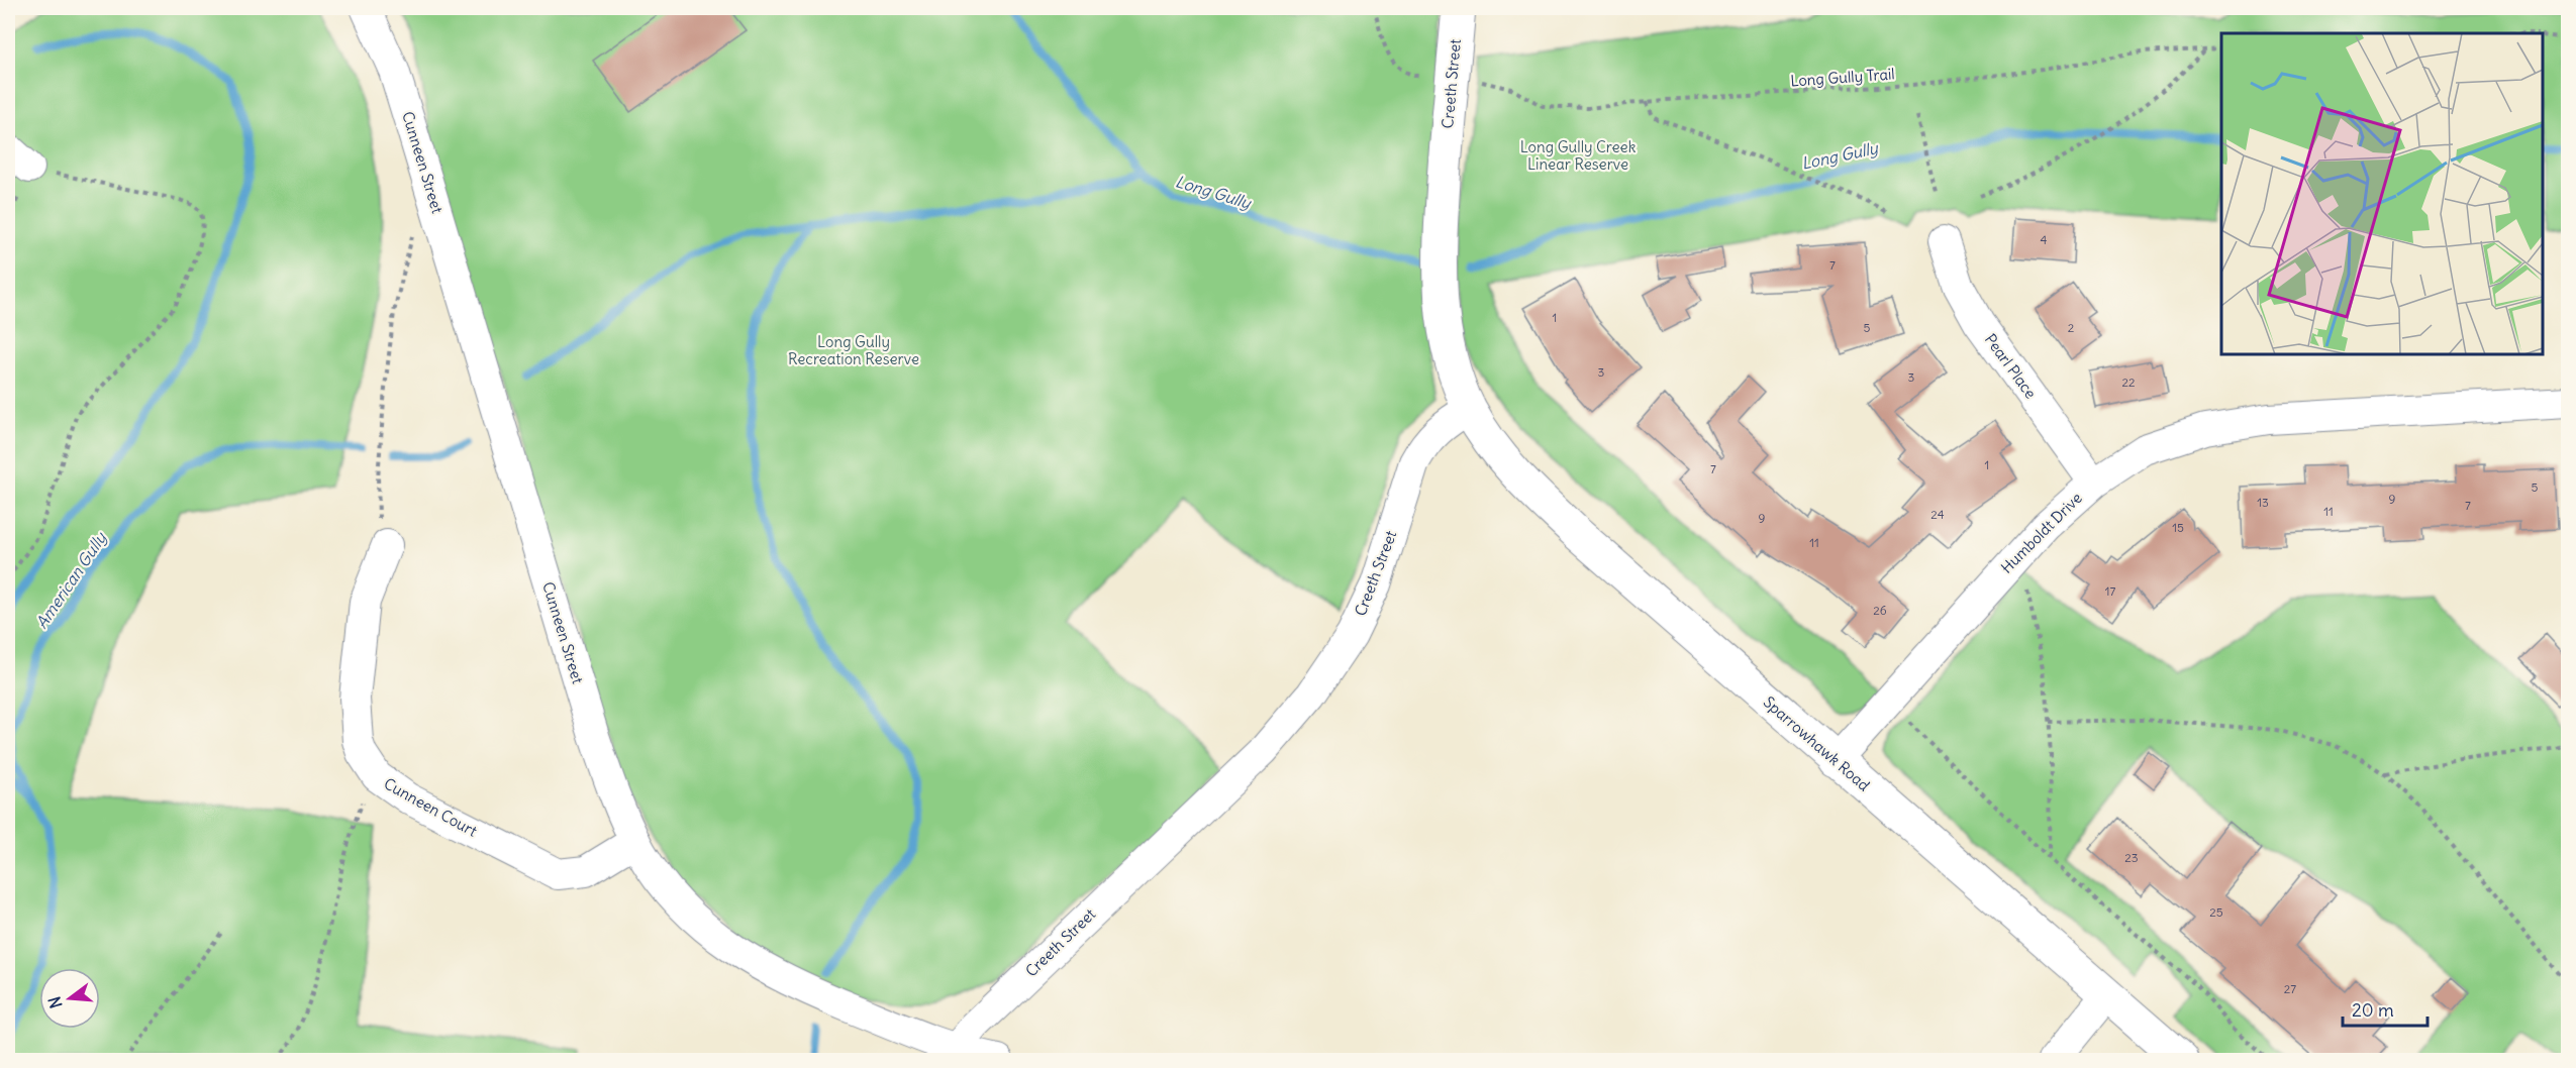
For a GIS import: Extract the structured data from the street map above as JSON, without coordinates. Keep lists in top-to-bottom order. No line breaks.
{"streets":{"main road":["Creeth Street","Sparrowhawk Road"],"street":["Cunneen Street","Pearl Place","Humboldt Drive","Cunneen Court"],"path":["Long Gully Trail"]},"crossings":[["Creeth Street","Cunneen Street"],["Creeth Street","Sparrowhawk Road"],["Cunneen Street","Cunneen Court"],["Pearl Place","Humboldt Drive"],["Humboldt Drive","Sparrowhawk Road"]],"water":["Long Gully","American Gully"],"parks":["Long Gully Creek Linear Reserve","Long Gully Recreation Reserve"],"house_numbers":["4","7","1","5","2","3","3","22","1","7","5","9","13","7","11","24","9","15","11","17","26","23","25","27"],"scale_bar":"20 m","north":"left"}
